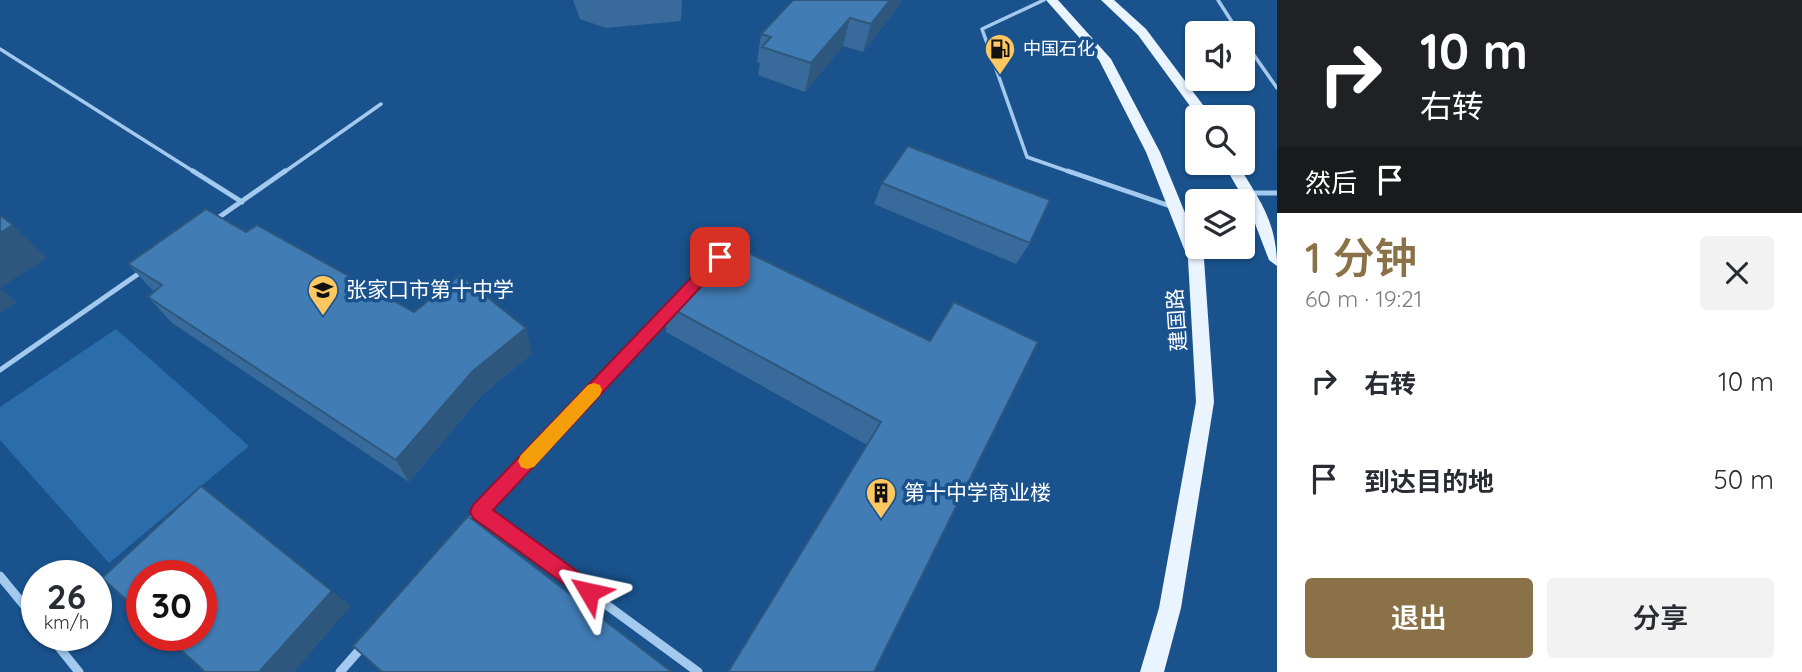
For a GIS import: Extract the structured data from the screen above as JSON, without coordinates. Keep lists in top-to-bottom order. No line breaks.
{"streets":{"main road":["建国路"]},"places":{"fuel station":["中国石化"],"school or university":["张家口市第十中学"],"building":["第十中学商业楼"]},"page":{"turn":["10 m","右转"],"then":"然后","heading":["1 分钟","60 m · 19:21"],"list":[{"name":"右转","value":"10 m"},{"name":"到达目的地","value":"50 m"}],"speed":"26 km/h","limit":"30","buttons":["退出","分享"]}}
